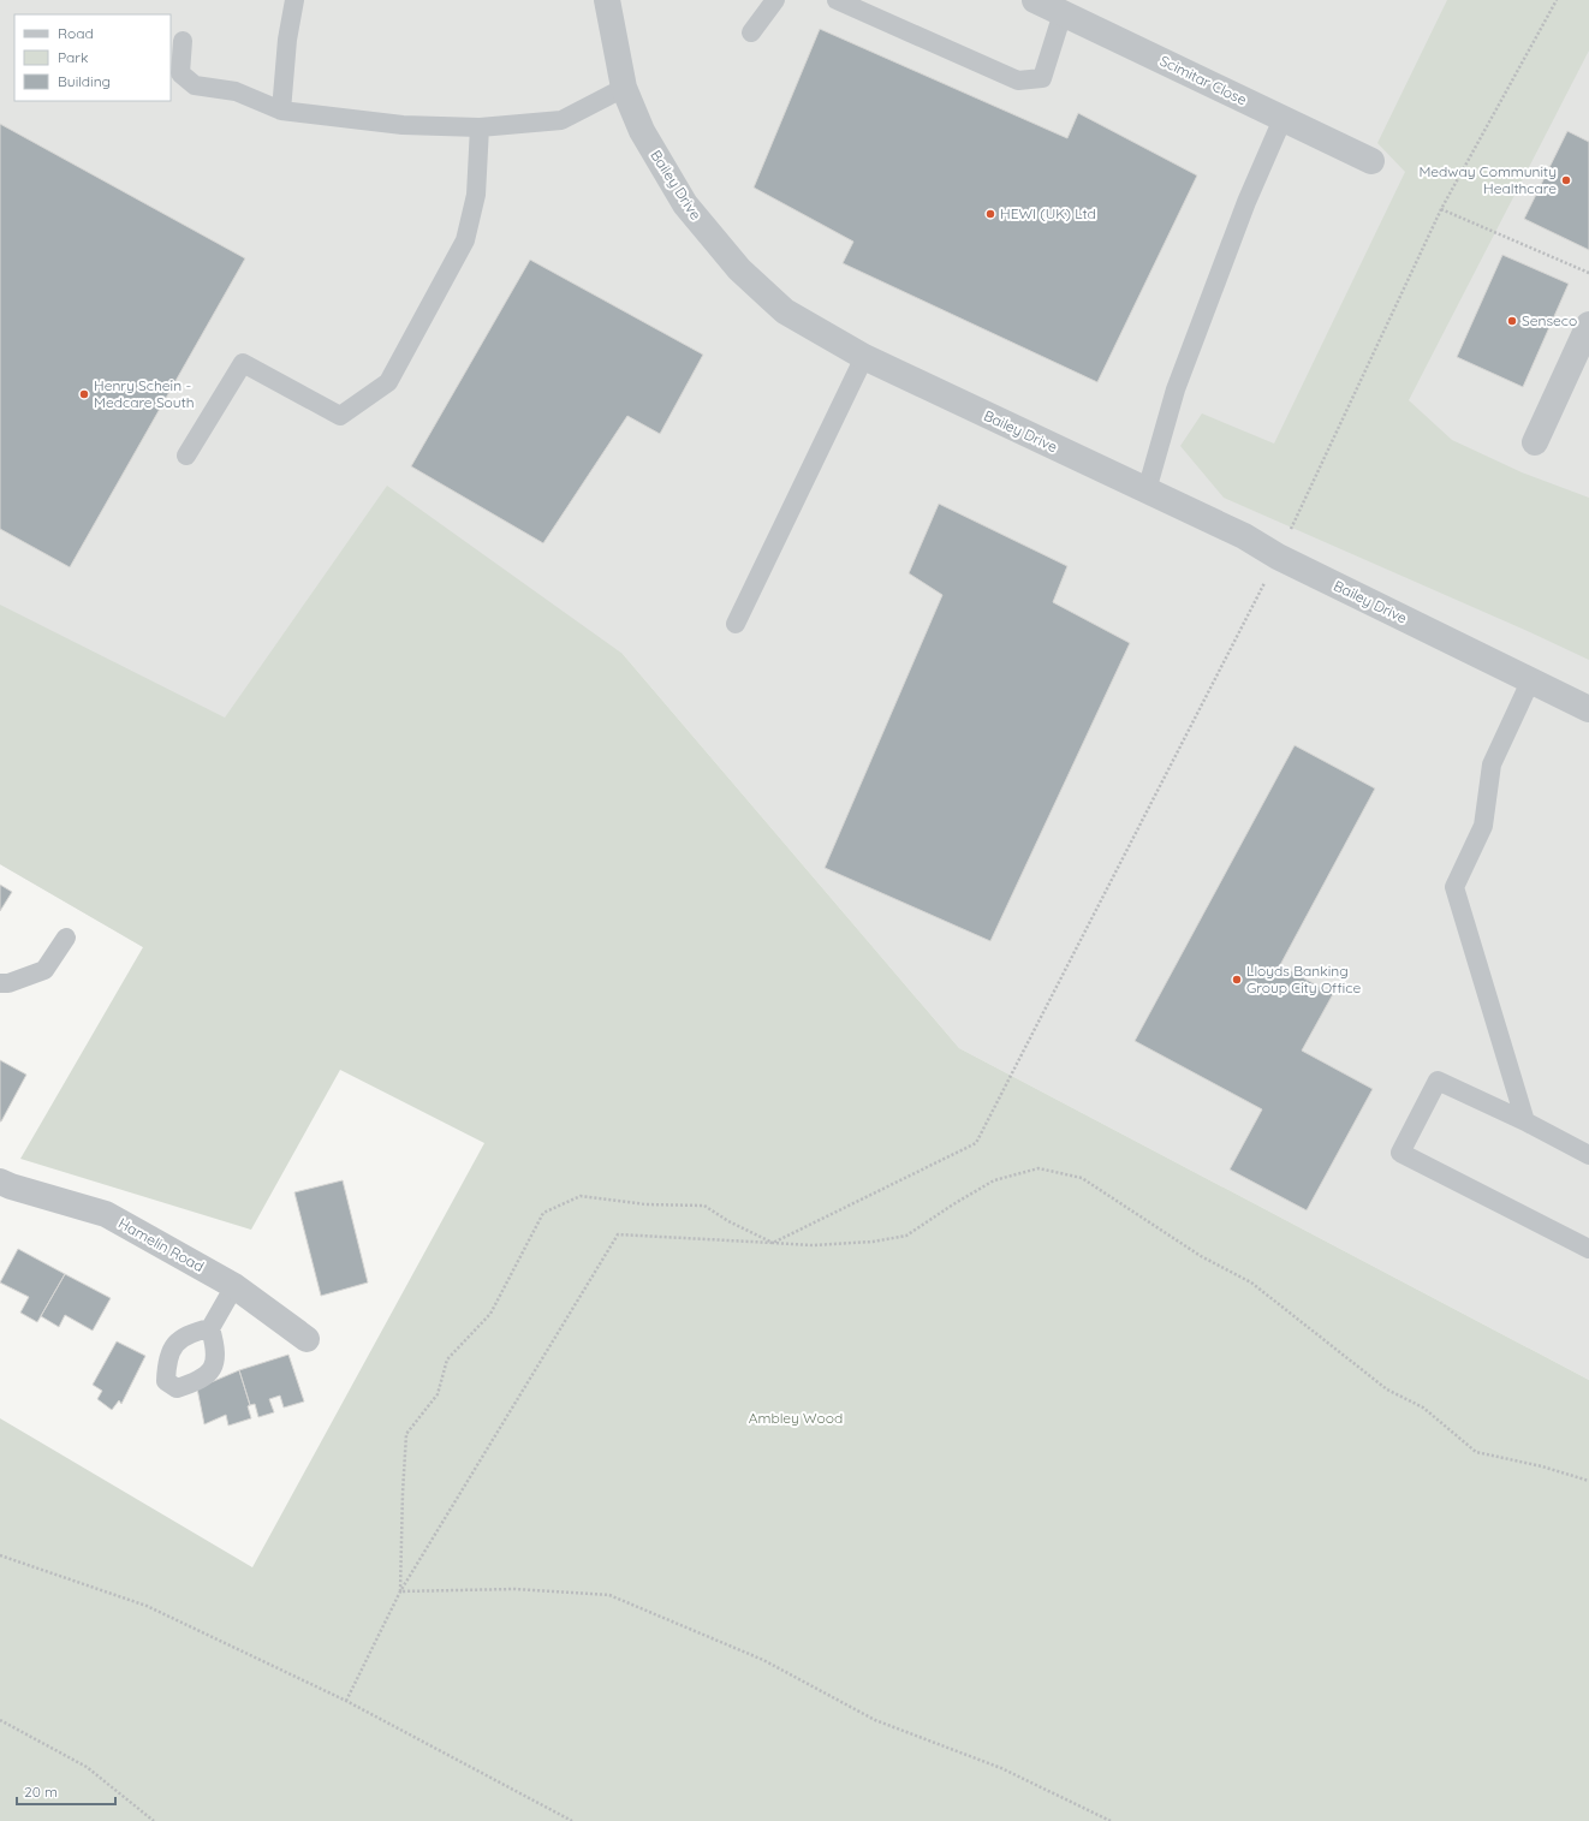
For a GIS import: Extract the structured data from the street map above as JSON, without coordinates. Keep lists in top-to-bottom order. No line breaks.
{"streets":{"street":["Scimitar Close","Bailey Drive","Hamelin Road"]},"parks":["Ambley Wood"],"places":["Medway Community Healthcare","HEWI (UK) Ltd","Senseco","Henry Schein - Medcare South","Lloyds Banking Group City Office"],"legend":["Road","Park","Building"],"scale_bar":"20 m"}
